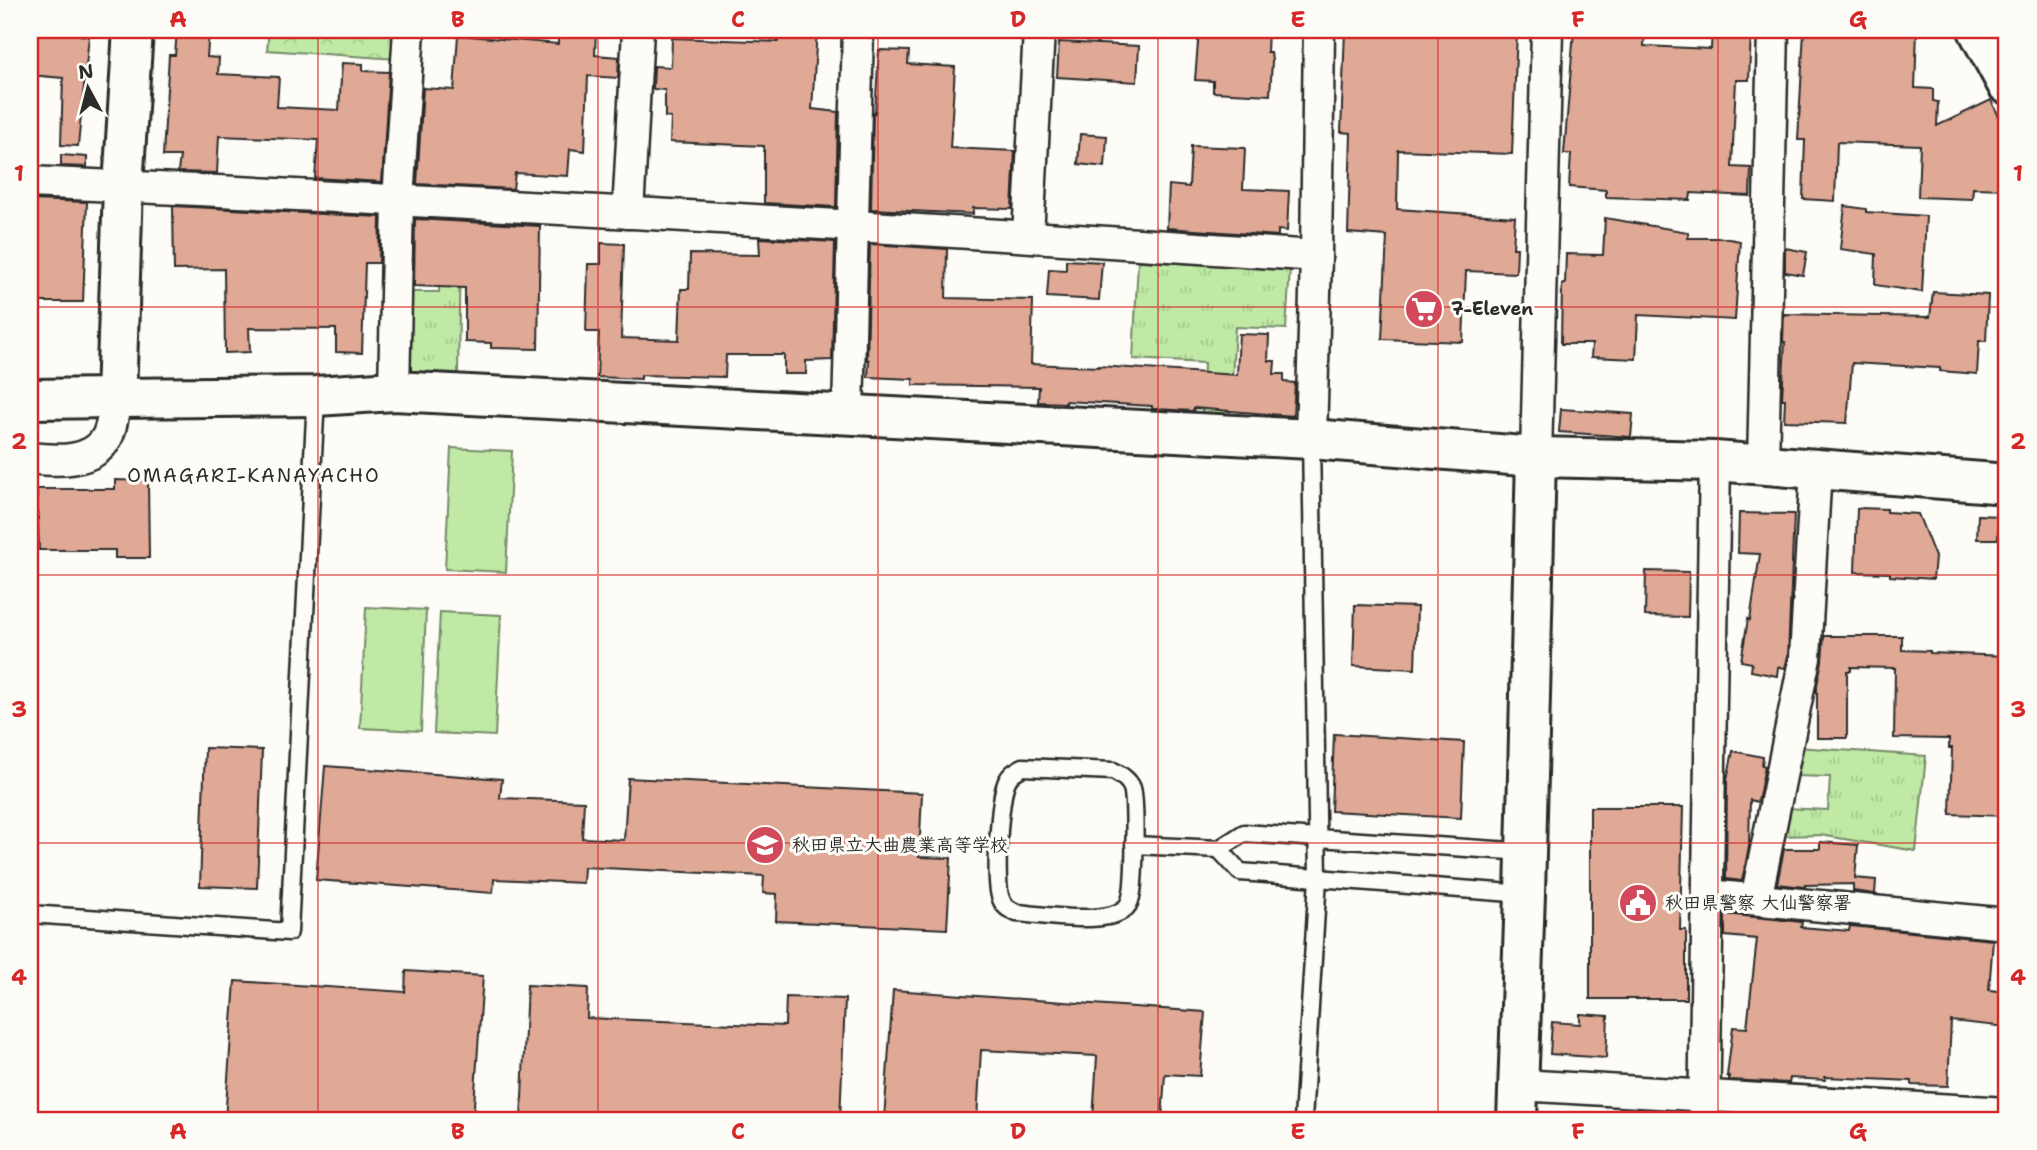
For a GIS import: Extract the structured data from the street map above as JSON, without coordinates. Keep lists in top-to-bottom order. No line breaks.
{"districts":["OMAGARI-KANAYACHO"],"places":{"supermarket":["7-Eleven"],"school or university":["秋田県立大曲農業高等学校"],"public building":["秋田県警察 大仙警察署"]},"north":"top","grid":{"columns":["A","B","C","D","E","F","G"],"rows":["1","2","3","4"]}}
